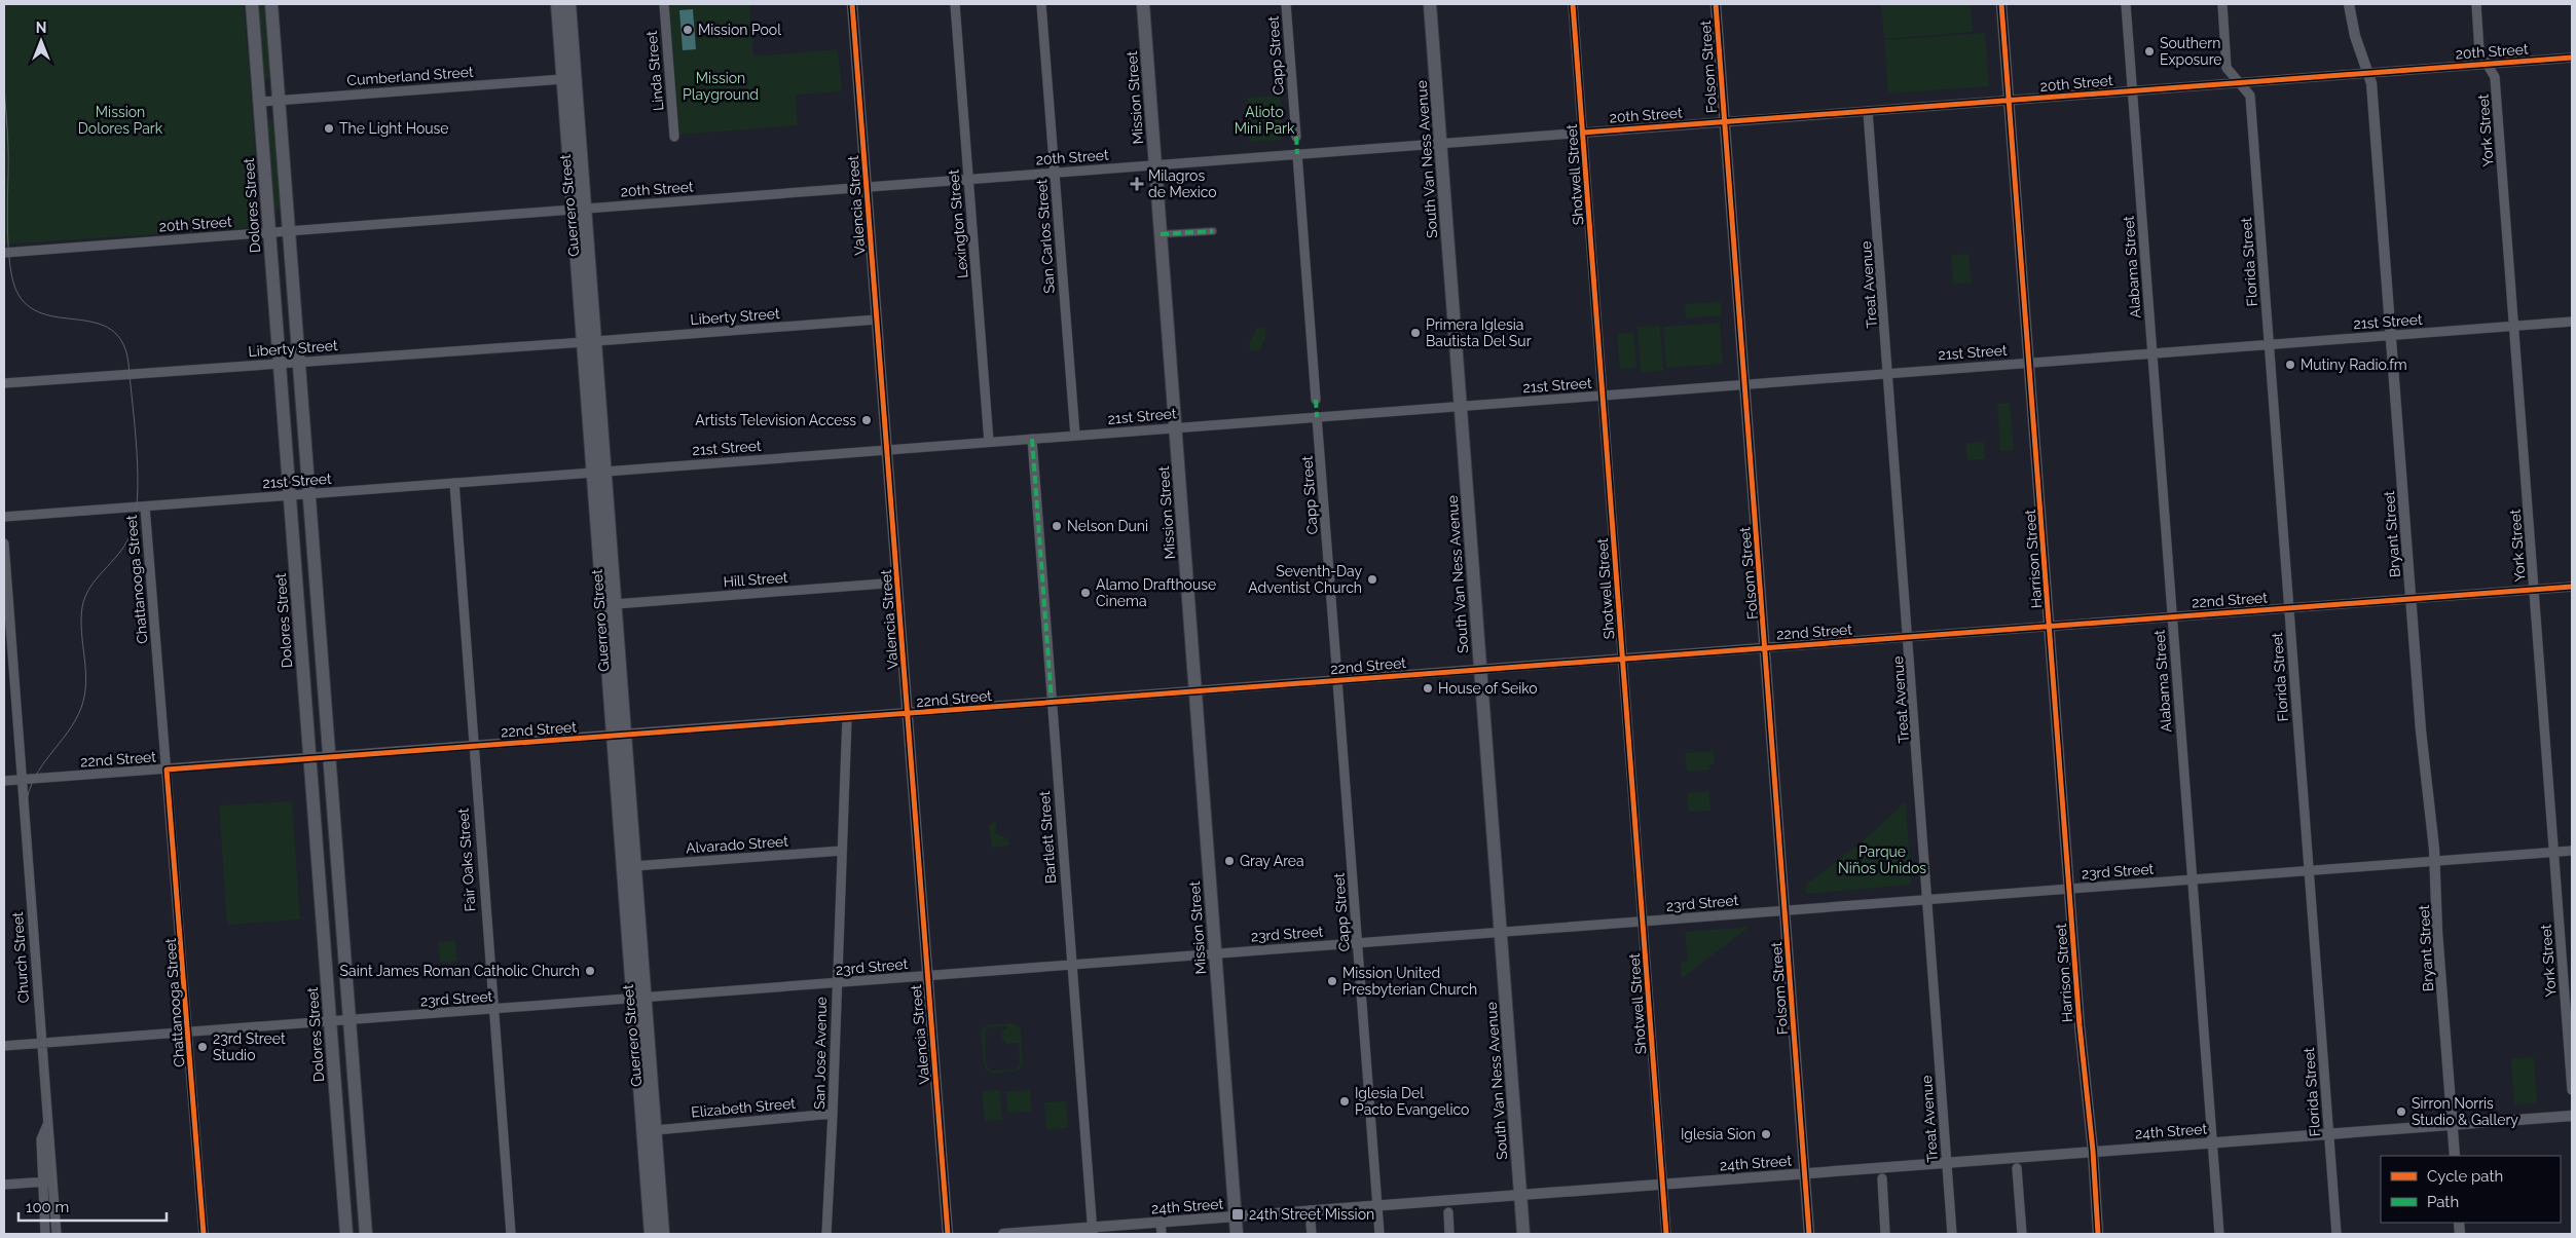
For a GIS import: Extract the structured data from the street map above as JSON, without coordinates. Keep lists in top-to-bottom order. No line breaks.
{"streets":{"main road":["Mission Street","South Van Ness Avenue","Dolores Street","Guerrero Street"],"street":["20th Street","Capp Street","Folsom Street","Linda Street","Cumberland Street","York Street","Shotwell Street","Valencia Street","Lexington Street","San Carlos Street","Florida Street","Alabama Street","Treat Avenue","Liberty Street","21st Street","Bryant Street","Harrison Street","Chattanooga Street","Hill Street","22nd Street","Bartlett Street","Alvarado Street","Fair Oaks Street","23rd Street","Church Street","San Jose Avenue","Elizabeth Street","24th Street"]},"crossings":[["20th Street","Folsom Street"],["20th Street","Mission Street"],["20th Street","York Street"],["20th Street","South Van Ness Avenue"],["20th Street","Shotwell Street"],["20th Street","Dolores Street"],["20th Street","Guerrero Street"],["20th Street","Valencia Street"],["20th Street","Lexington Street"],["20th Street","San Carlos Street"],["20th Street","Florida Street"],["20th Street","Alabama Street"],["20th Street","Treat Avenue"],["20th Street","Bryant Street"],["20th Street","Harrison Street"],["Capp Street","21st Street"],["Capp Street","22nd Street"],["Capp Street","23rd Street"],["Capp Street","24th Street"],["Folsom Street","21st Street"],["Folsom Street","22nd Street"],["Folsom Street","23rd Street"],["Folsom Street","24th Street"],["Cumberland Street","Dolores Street"],["Cumberland Street","Guerrero Street"],["Mission Street","21st Street"],["Mission Street","22nd Street"],["Mission Street","23rd Street"],["Mission Street","24th Street"],["York Street","21st Street"],["York Street","22nd Street"],["York Street","23rd Street"],["South Van Ness Avenue","21st Street"],["South Van Ness Avenue","22nd Street"],["South Van Ness Avenue","23rd Street"],["South Van Ness Avenue","24th Street"],["Shotwell Street","21st Street"],["Shotwell Street","22nd Street"],["Shotwell Street","23rd Street"],["Shotwell Street","24th Street"],["Dolores Street","Liberty Street"],["Dolores Street","21st Street"],["Dolores Street","22nd Street"],["Dolores Street","23rd Street"],["Guerrero Street","Liberty Street"],["Guerrero Street","21st Street"],["Guerrero Street","Hill Street"],["Guerrero Street","22nd Street"],["Guerrero Street","Alvarado Street"],["Guerrero Street","23rd Street"],["Guerrero Street","Elizabeth Street"],["Valencia Street","Liberty Street"],["Valencia Street","21st Street"],["Valencia Street","Hill Street"],["Valencia Street","22nd Street"],["Valencia Street","23rd Street"],["Lexington Street","21st Street"],["San Carlos Street","21st Street"],["Florida Street","21st Street"],["Florida Street","22nd Street"],["Florida Street","23rd Street"],["Florida Street","24th Street"],["Alabama Street","21st Street"],["Alabama Street","22nd Street"],["Alabama Street","23rd Street"],["Alabama Street","24th Street"],["Treat Avenue","21st Street"],["Treat Avenue","22nd Street"],["Treat Avenue","23rd Street"],["Treat Avenue","24th Street"],["21st Street","Bryant Street"],["21st Street","Harrison Street"],["21st Street","Chattanooga Street"],["21st Street","Bartlett Street"],["21st Street","Fair Oaks Street"],["Bryant Street","22nd Street"],["Bryant Street","23rd Street"],["Bryant Street","24th Street"],["Harrison Street","22nd Street"],["Harrison Street","23rd Street"],["Harrison Street","24th Street"],["Chattanooga Street","22nd Street"],["Chattanooga Street","23rd Street"],["22nd Street","Bartlett Street"],["22nd Street","Fair Oaks Street"],["22nd Street","Church Street"],["22nd Street","San Jose Avenue"],["Bartlett Street","23rd Street"],["Bartlett Street","24th Street"],["Alvarado Street","San Jose Avenue"],["Fair Oaks Street","23rd Street"],["23rd Street","Church Street"],["23rd Street","San Jose Avenue"],["San Jose Avenue","Elizabeth Street"]],"parks":["Mission Playground","Mission Dolores Park","Alioto Mini Park","Parque Niños Unidos"],"places":{"other":["Mission Pool","Southern Exposure","The Light House","Primera Iglesia Bautista Del Sur","Mutiny Radio.fm","Artists Television Access","Nelson Duni","Seventh-Day Adventist Church","Alamo Drafthouse Cinema","House of Seiko","Gray Area","Saint James Roman Catholic Church","Mission United Presbyterian Church","23rd Street Studio","Iglesia Del Pacto Evangelico","Sirron Norris Studio & Gallery","Iglesia Sion"],"health":["Milagros de Mexico"],"transit":["24th Street Mission"]},"legend":["Cycle path","Path"],"scale_bar":"100 m","north":"top"}
